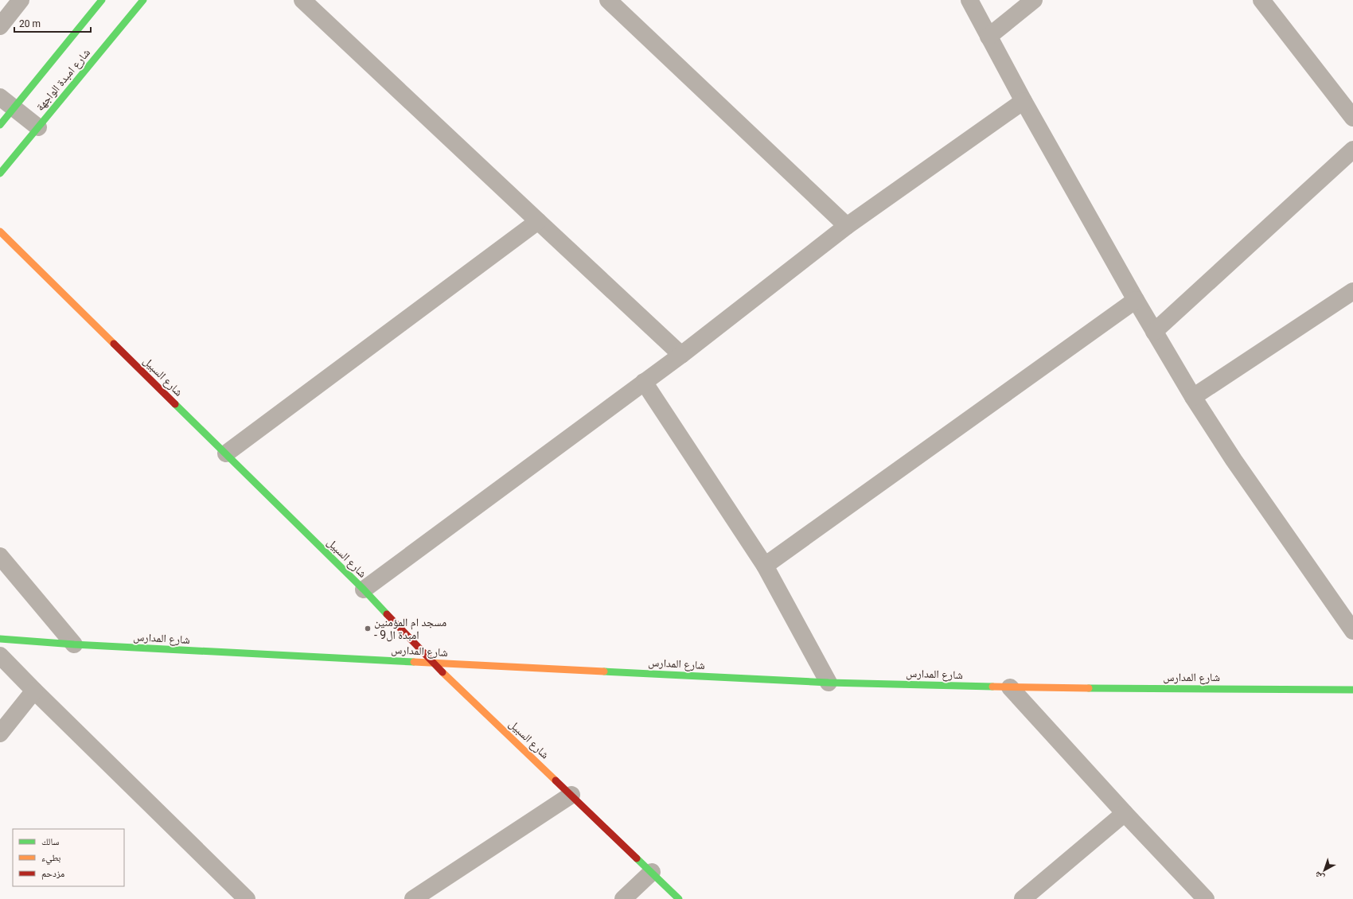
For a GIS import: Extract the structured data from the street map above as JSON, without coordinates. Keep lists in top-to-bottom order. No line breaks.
{"streets":{"street":["شارع امبدة الواجهة","شارع السبيل","شارع المدارس"]},"crossings":[["شارع السبيل","شارع المدارس"]],"places":["مسجد ام المؤمنين - امبدة ال9"],"legend":["سالك","بطيء","مزدحم"],"scale_bar":"20 m","north":"bottom left"}
